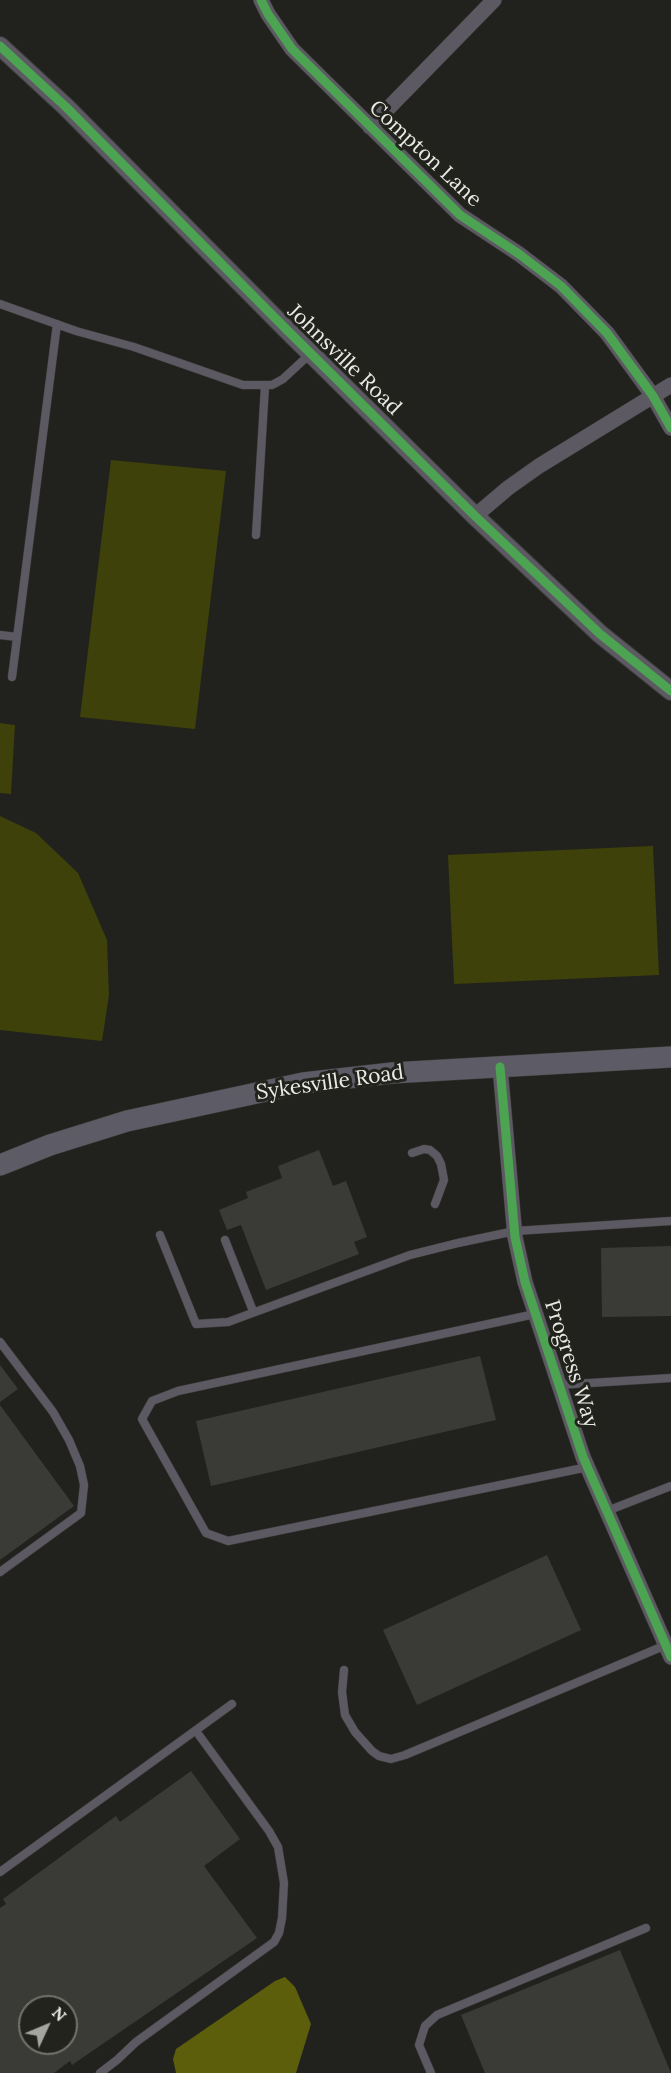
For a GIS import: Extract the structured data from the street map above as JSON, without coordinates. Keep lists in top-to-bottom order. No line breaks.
{"streets":{"main road":["Sykesville Road"],"street":["Compton Lane","Johnsville Road","Progress Way"]},"crossings":[["Sykesville Road","Progress Way"]],"north":"top right"}
